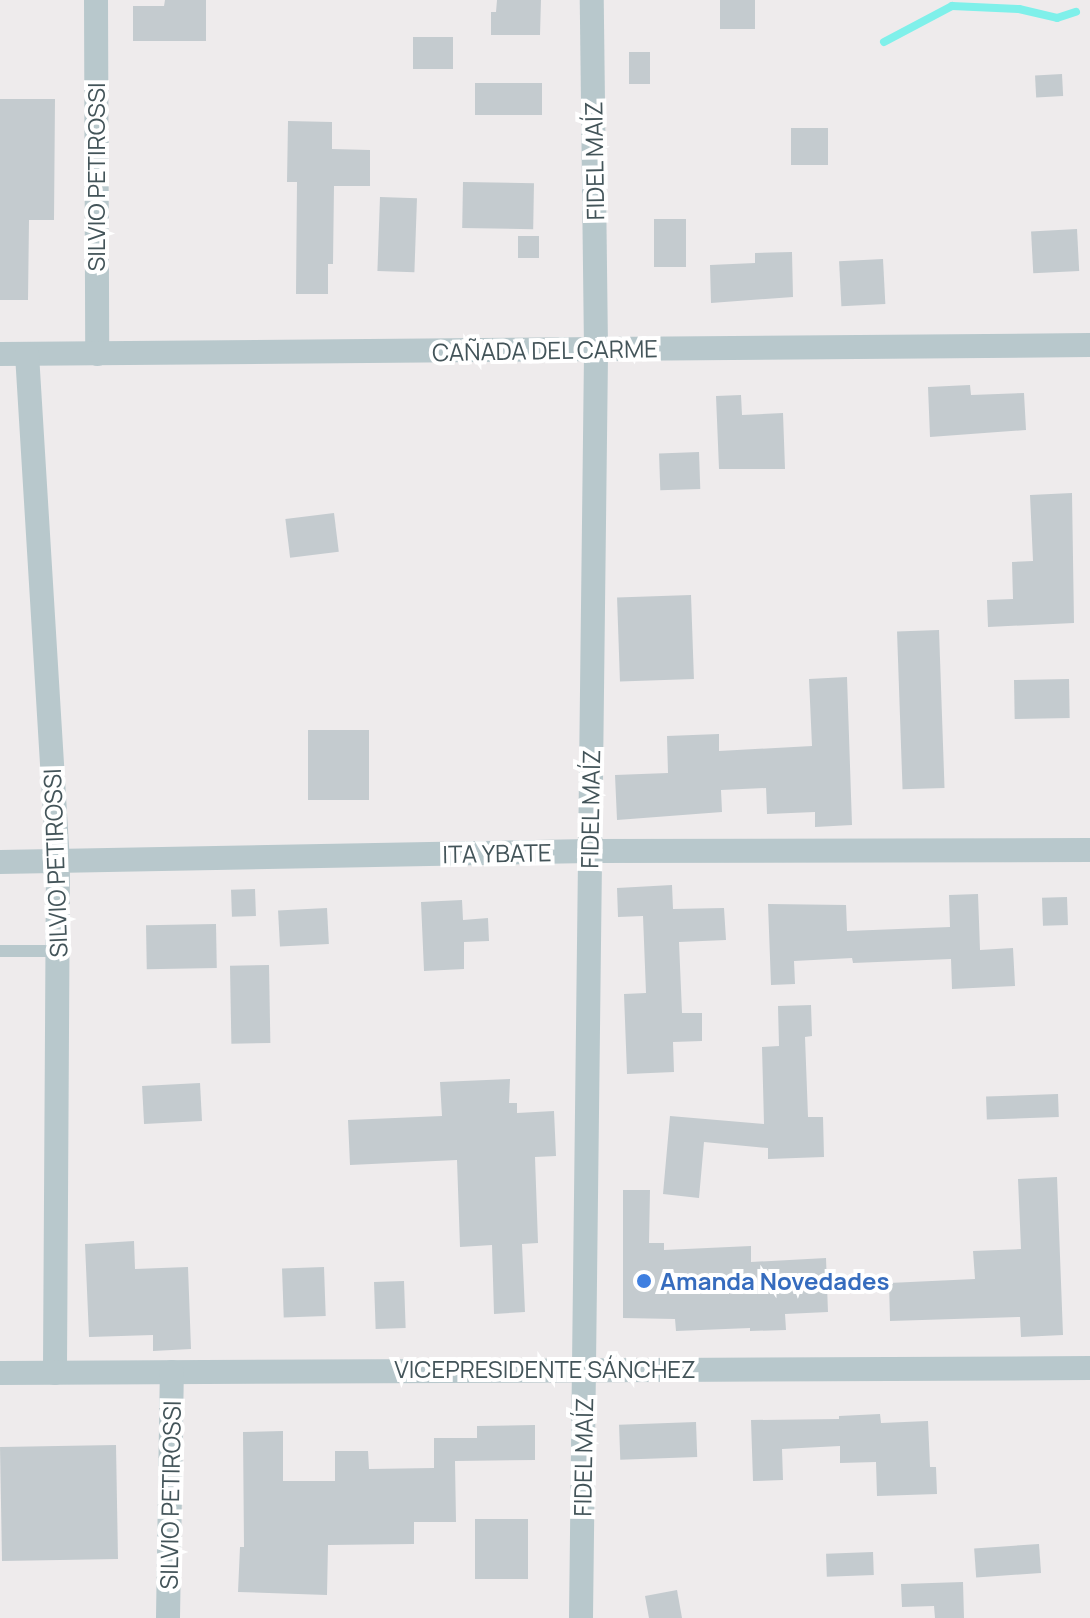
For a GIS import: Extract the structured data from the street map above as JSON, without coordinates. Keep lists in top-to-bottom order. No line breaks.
{"streets":{"street":["FIDEL MAÍZ","SILVIO PETIROSSI","CAÑADA DEL CARME","ITA YBATE","VICEPRESIDENTE SÁNCHEZ"]},"crossings":[["FIDEL MAÍZ","CAÑADA DEL CARME"],["FIDEL MAÍZ","ITA YBATE"],["FIDEL MAÍZ","VICEPRESIDENTE SÁNCHEZ"],["SILVIO PETIROSSI","CAÑADA DEL CARME"],["SILVIO PETIROSSI","ITA YBATE"],["SILVIO PETIROSSI","VICEPRESIDENTE SÁNCHEZ"]],"places":["Amanda Novedades"]}
